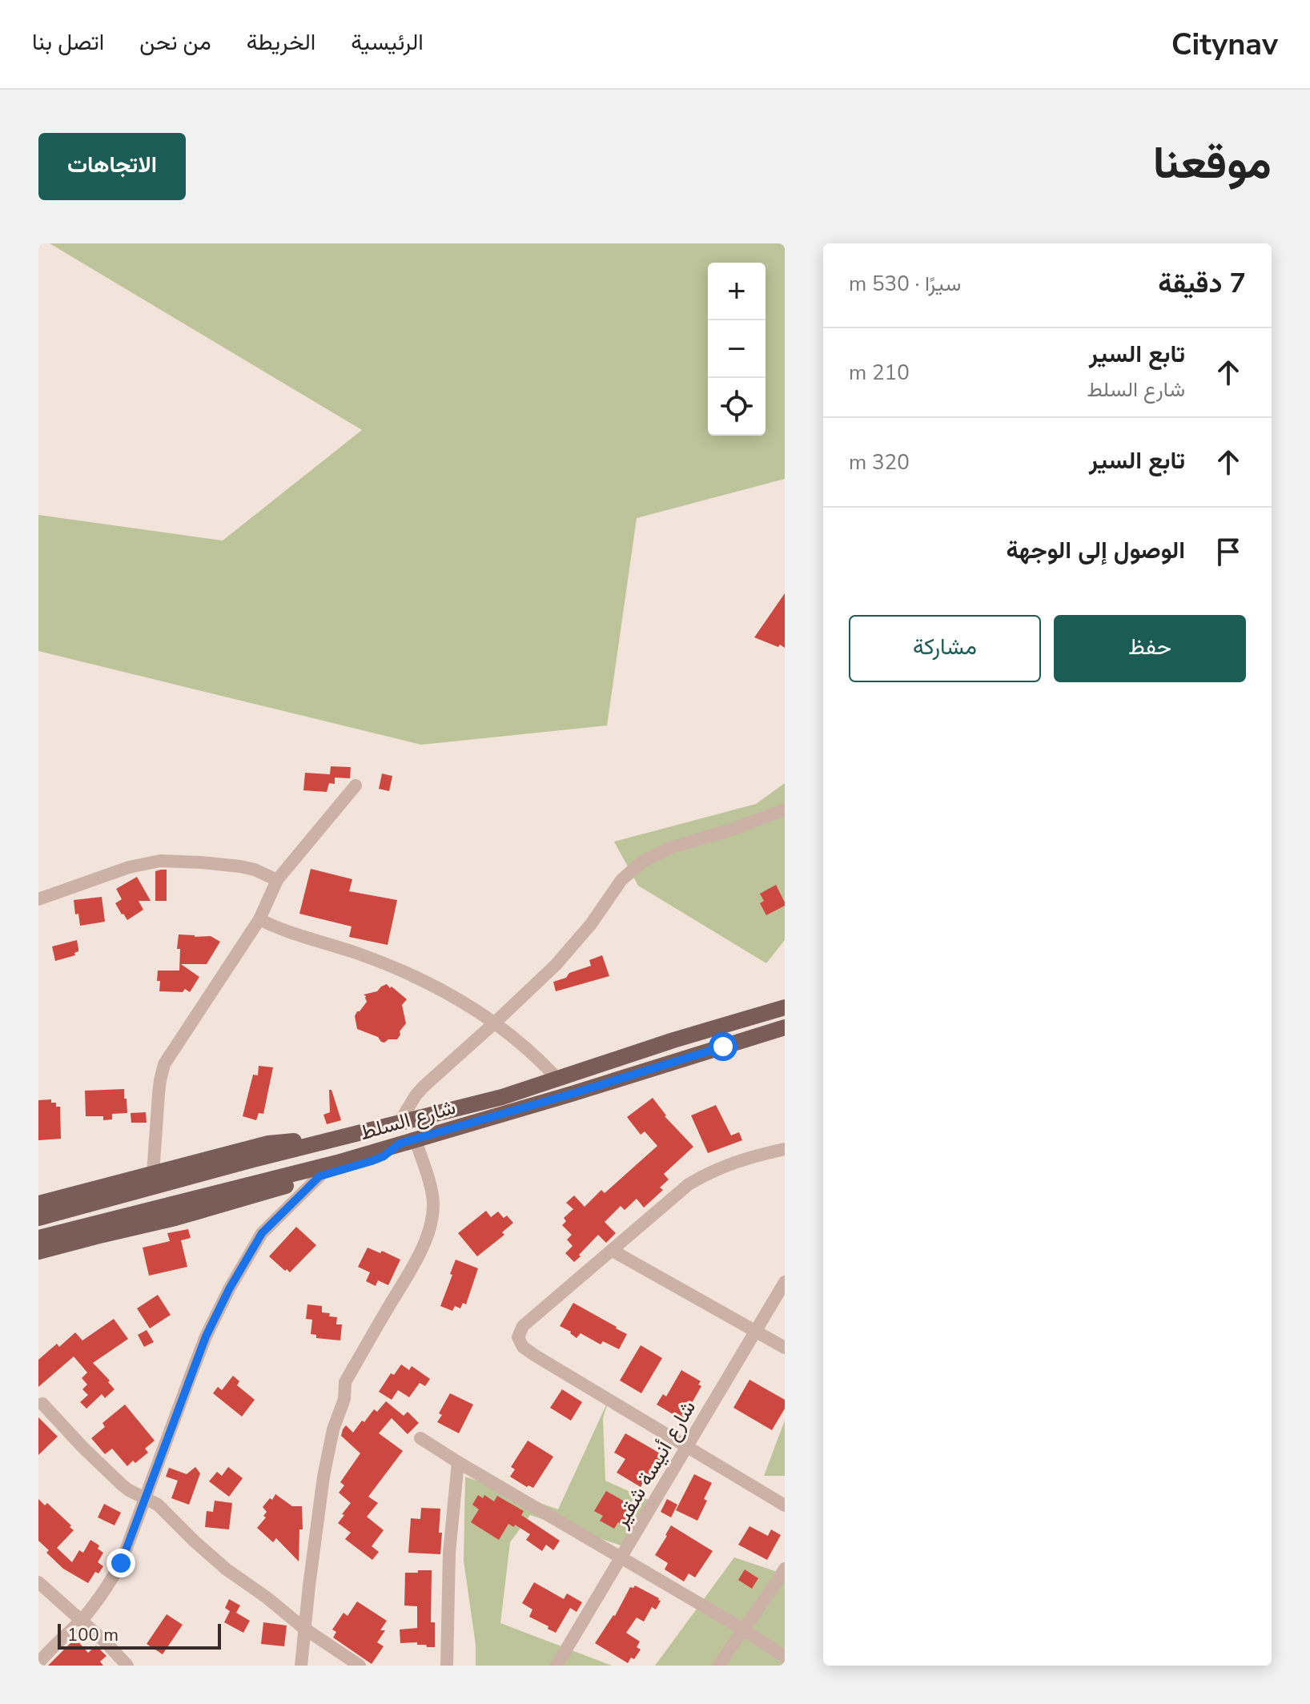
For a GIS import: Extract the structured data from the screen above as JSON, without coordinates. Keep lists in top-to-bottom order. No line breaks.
{"streets":{"main road":["شارع السلط"],"street":["شارع أنيسة شقير"]},"scale_bar":"100 m","page":{"header":"Citynav","nav":["الرئيسية","الخريطة","من نحن","اتصل بنا"],"title":"موقعنا","buttons":["الاتجاهات",["حفظ","مشاركة"]],"heading":["7 دقيقة","سيرًا · 530 m"],"map_buttons":["+","−"],"list":[["تابع السير","شارع السلط","210 m"],["تابع السير","320 m"],"الوصول إلى الوجهة"],"scale":"100 m"}}
